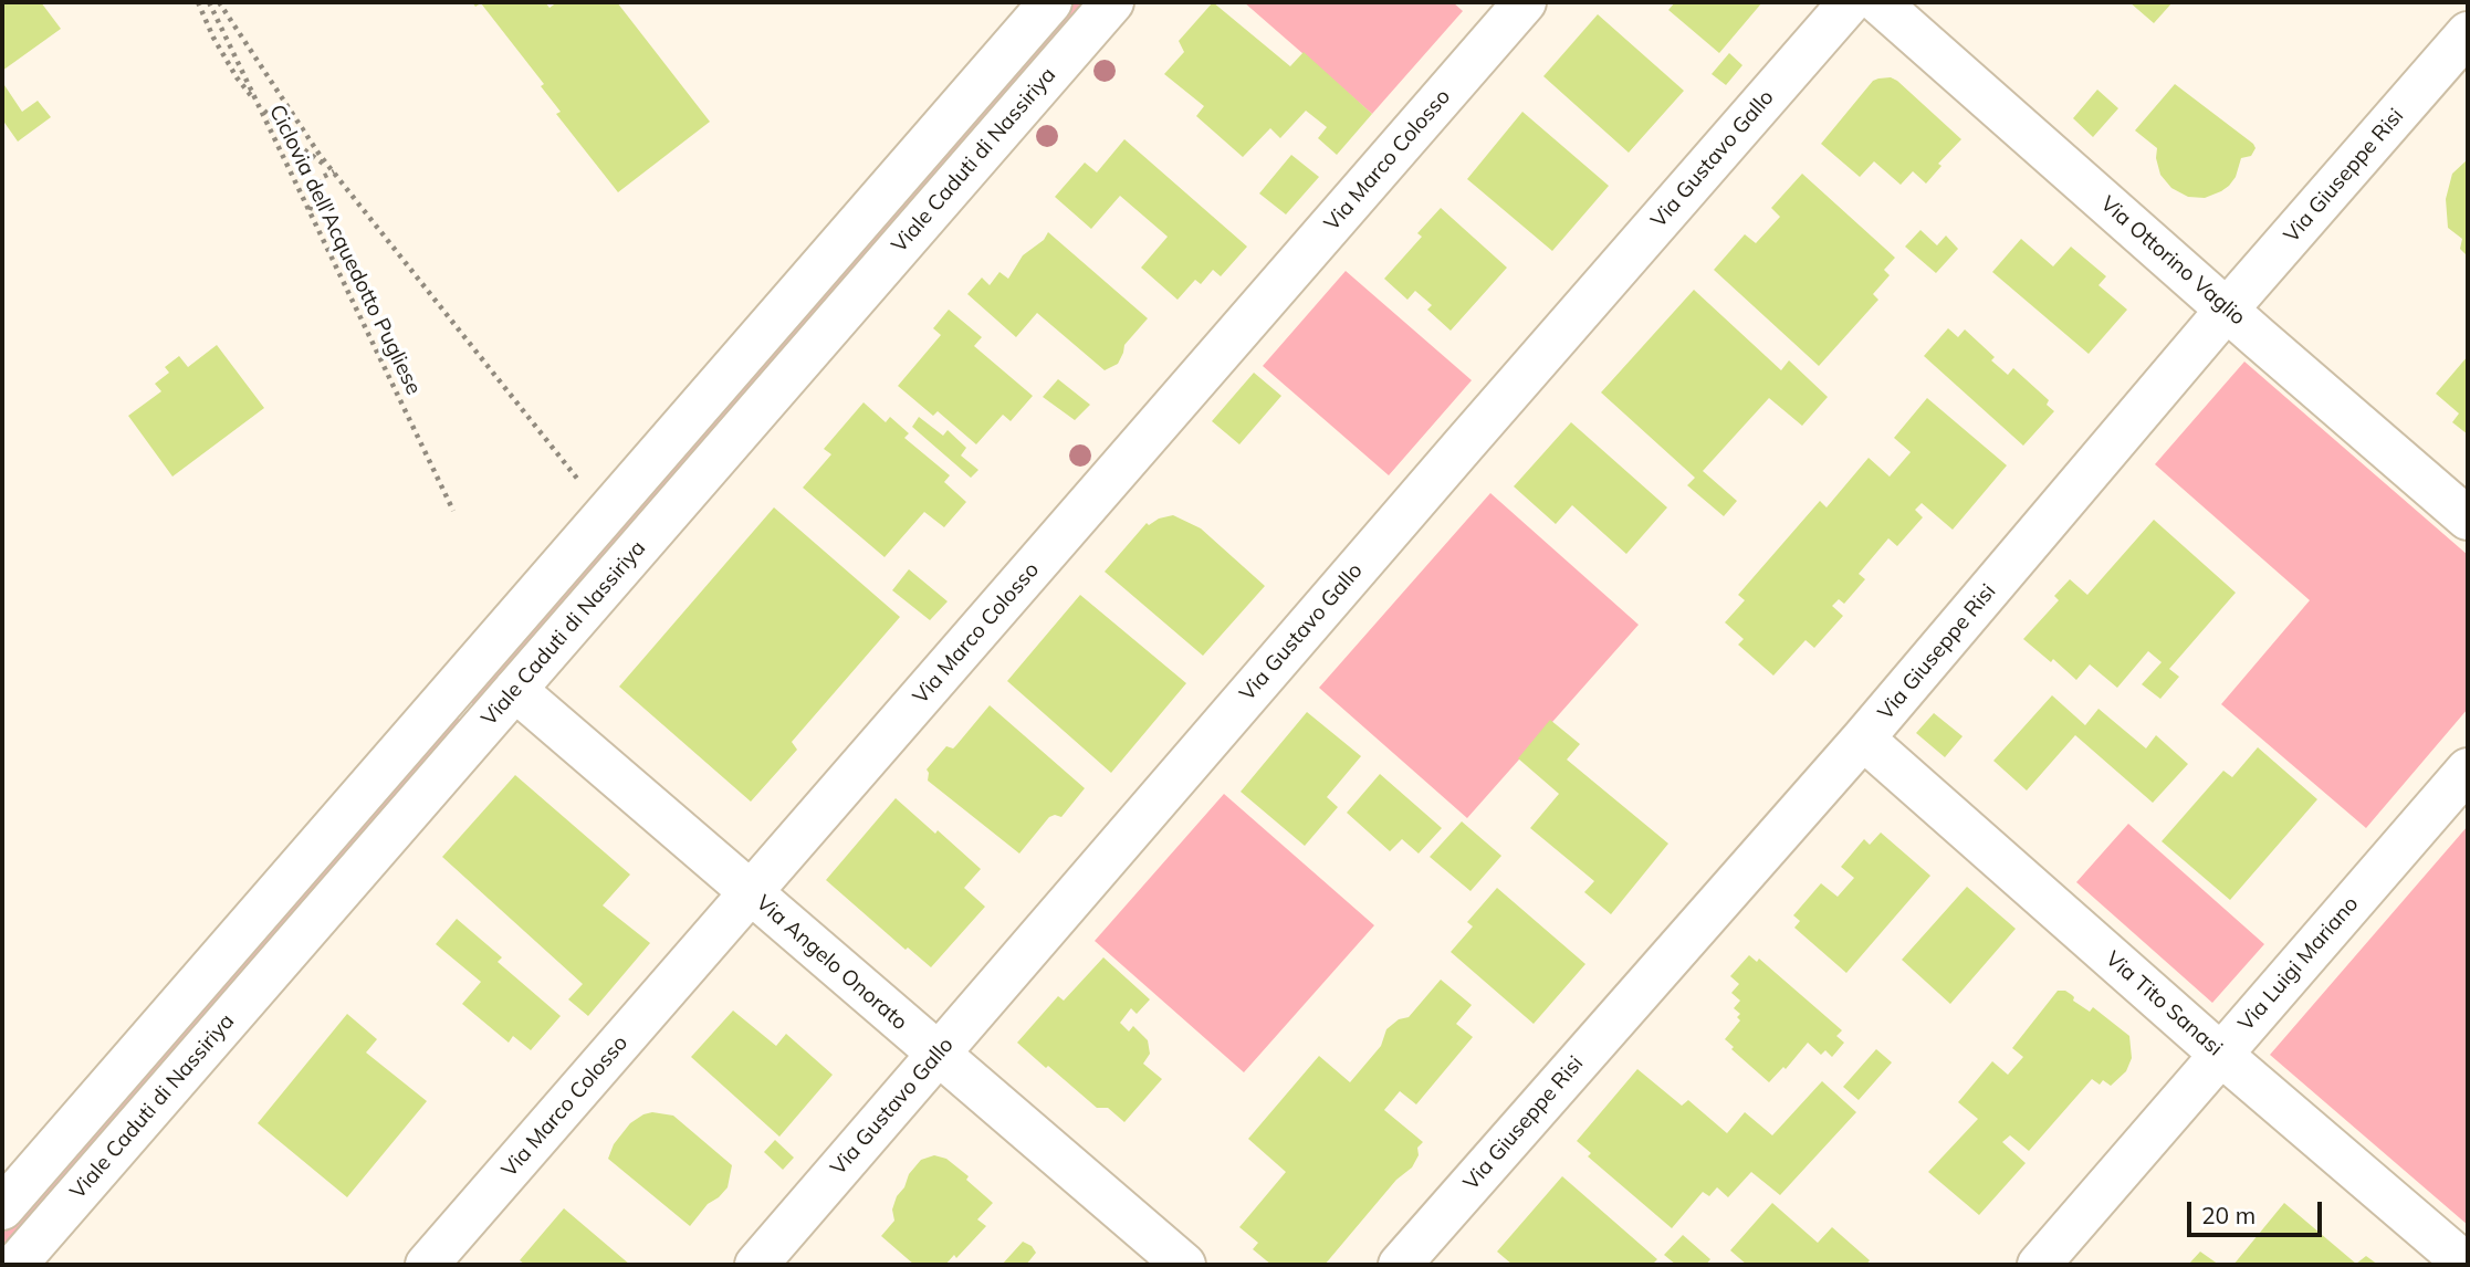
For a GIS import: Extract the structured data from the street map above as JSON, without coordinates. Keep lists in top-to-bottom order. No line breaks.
{"streets":{"street":["Via Gustavo Gallo","Viale Caduti di Nassiriya","Via Marco Colosso","Via Giuseppe Risi","Via Ottorino Vaglio","Via Angelo Onorato","Via Luigi Mariano","Via Tito Sanasi"],"path":["Ciclovia dell'Acquedotto Pugliese"]},"crossings":[["Via Gustavo Gallo","Via Angelo Onorato"],["Viale Caduti di Nassiriya","Via Angelo Onorato"],["Via Marco Colosso","Via Angelo Onorato"],["Via Giuseppe Risi","Via Ottorino Vaglio"],["Via Giuseppe Risi","Via Tito Sanasi"],["Via Luigi Mariano","Via Tito Sanasi"]],"scale_bar":"20 m"}
